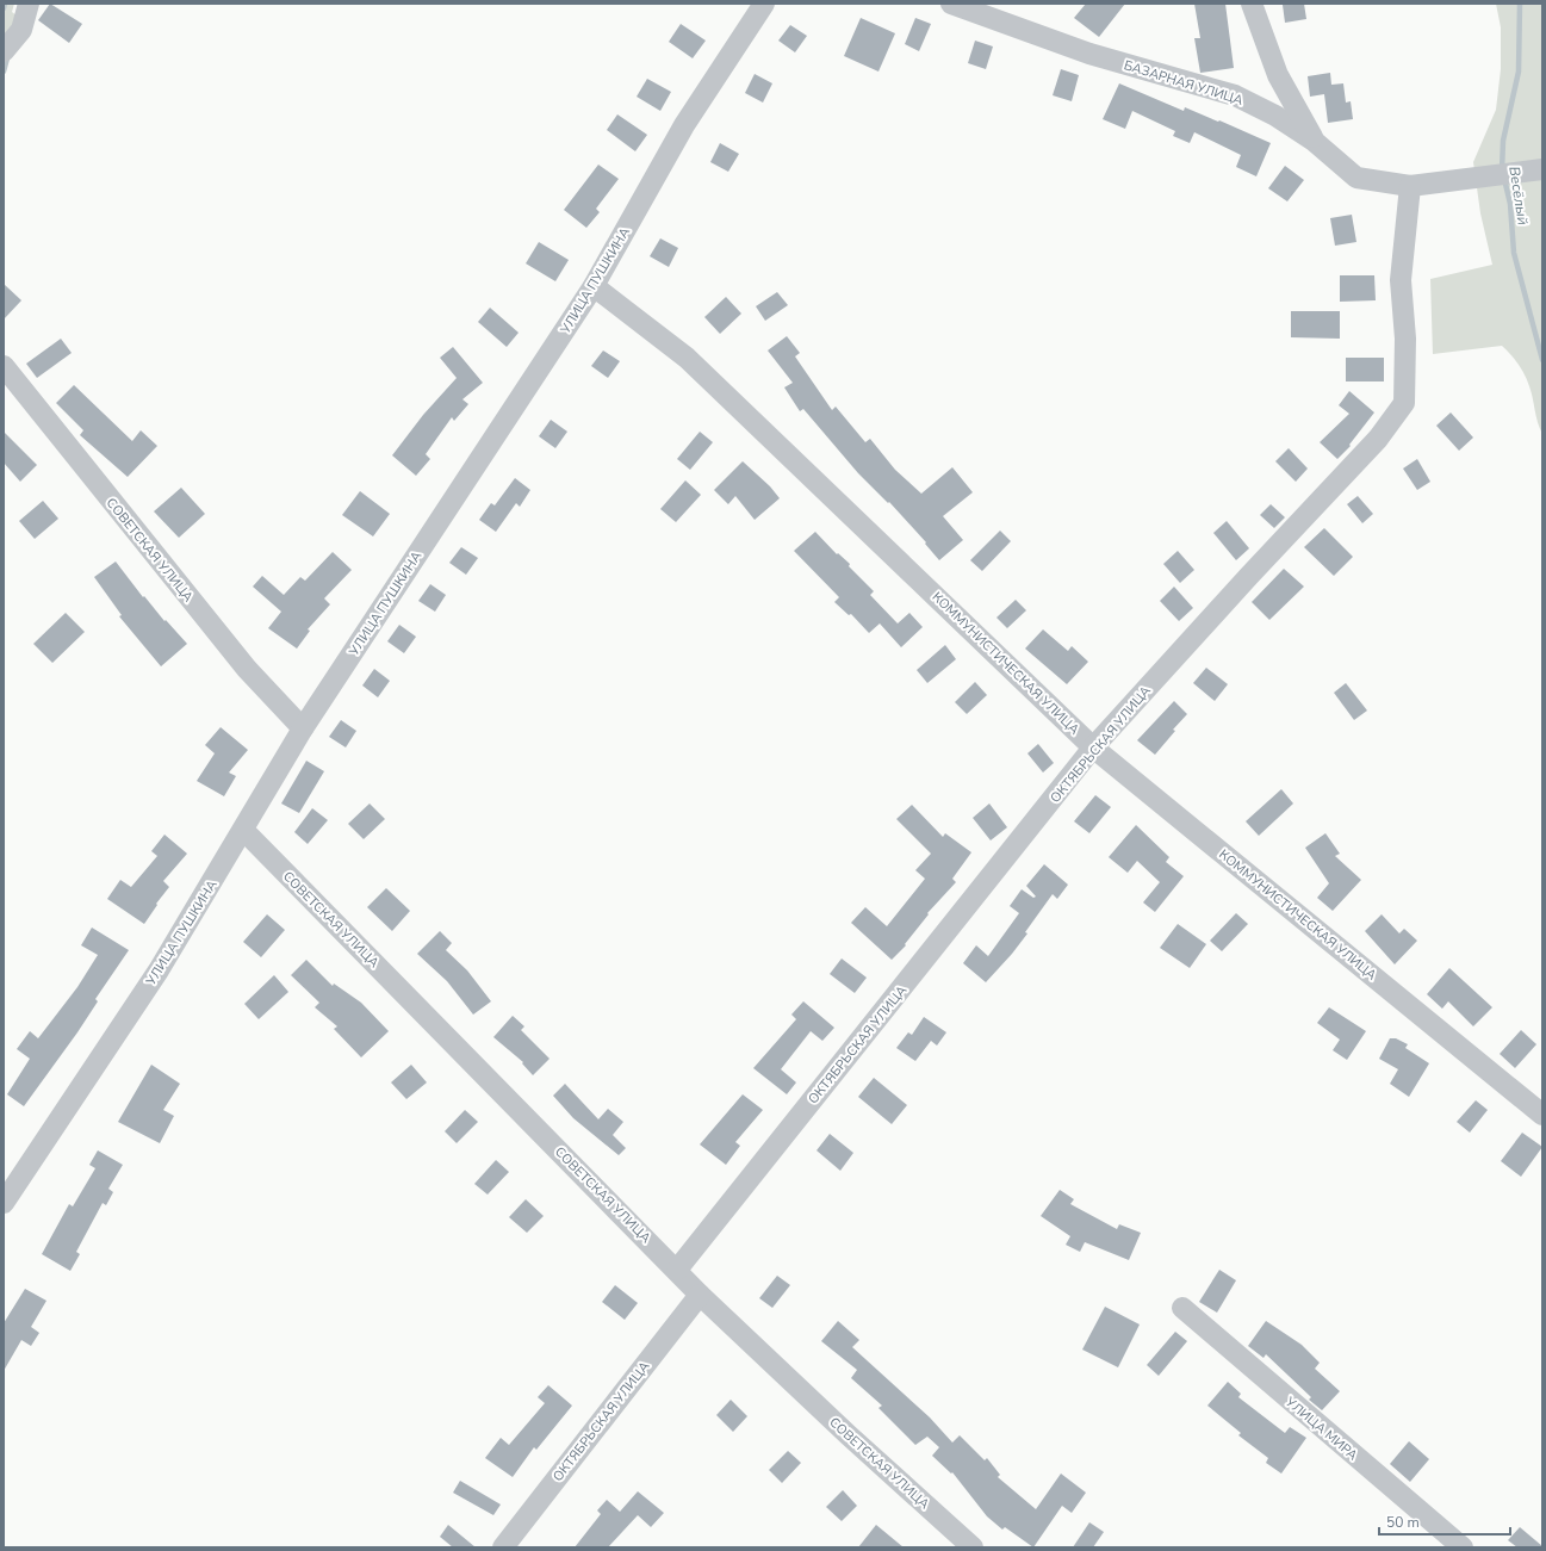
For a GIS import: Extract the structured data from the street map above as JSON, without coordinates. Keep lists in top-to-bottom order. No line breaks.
{"streets":{"street":["БАЗАРНАЯ УЛИЦА","УЛИЦА ПУШКИНА","СОВЕТСКАЯ УЛИЦА","КОММУНИСТИЧЕСКАЯ УЛИЦА","ОКТЯБРЬСКАЯ УЛИЦА","УЛИЦА МИРА"]},"crossings":[["БАЗАРНАЯ УЛИЦА","ОКТЯБРЬСКАЯ УЛИЦА"],["УЛИЦА ПУШКИНА","СОВЕТСКАЯ УЛИЦА"],["УЛИЦА ПУШКИНА","КОММУНИСТИЧЕСКАЯ УЛИЦА"],["СОВЕТСКАЯ УЛИЦА","ОКТЯБРЬСКАЯ УЛИЦА"],["КОММУНИСТИЧЕСКАЯ УЛИЦА","ОКТЯБРЬСКАЯ УЛИЦА"]],"water":["Весёлый"],"scale_bar":"50 m"}
